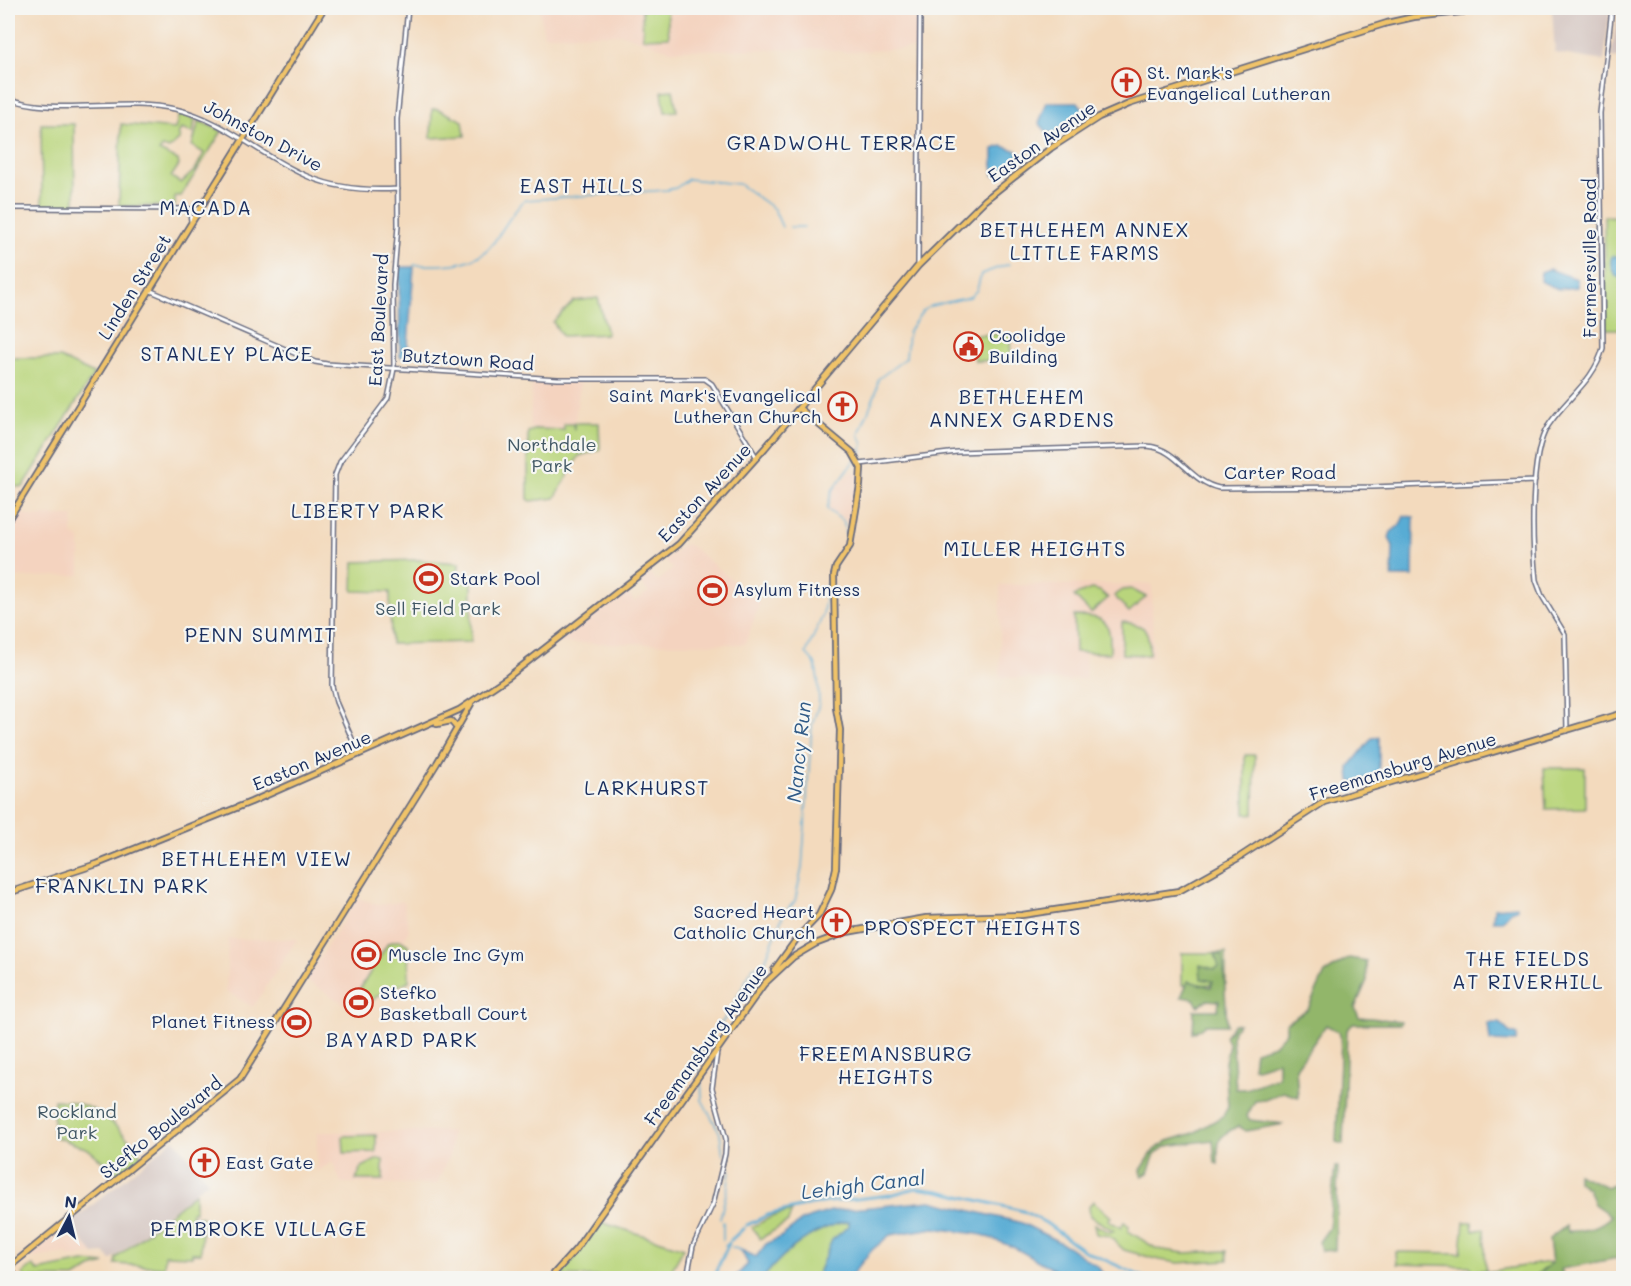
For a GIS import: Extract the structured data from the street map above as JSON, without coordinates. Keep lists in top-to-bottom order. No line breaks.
{"streets":{"main road":["Easton Avenue","Linden Street","Freemansburg Avenue","Stefko Boulevard"],"street":["Johnston Drive","Farmersville Road","East Boulevard","Butztown Road","Carter Road"]},"crossings":[["Johnston Drive","Linden Street"],["Johnston Drive","East Boulevard"],["Easton Avenue","East Boulevard"],["Easton Avenue","Butztown Road"],["Easton Avenue","Stefko Boulevard"],["Farmersville Road","Carter Road"],["Farmersville Road","Freemansburg Avenue"],["Linden Street","Butztown Road"],["East Boulevard","Butztown Road"]],"districts":["GRADWOHL TERRACE","EAST HILLS","MACADA","BETHLEHEM ANNEX LITTLE FARMS","STANLEY PLACE","BETHLEHEM ANNEX GARDENS","LIBERTY PARK","MILLER HEIGHTS","PENN SUMMIT","LARKHURST","BETHLEHEM VIEW","FRANKLIN PARK","PROSPECT HEIGHTS","THE FIELDS AT RIVERHILL","BAYARD PARK","FREEMANSBURG HEIGHTS","PEMBROKE VILLAGE"],"water":["Nancy Run","Lehigh Canal"],"parks":["Northdale Park","Sell Field Park","Rockland Park"],"places":{"church":["St. Mark's Evangelical Lutheran","Saint Mark's Evangelical Lutheran Church","Sacred Heart Catholic Church","East Gate"],"public building":["Coolidge Building"],"sports":["Stark Pool","Asylum Fitness","Muscle Inc Gym","Stefko Basketball Court","Planet Fitness"]},"north":"top"}
